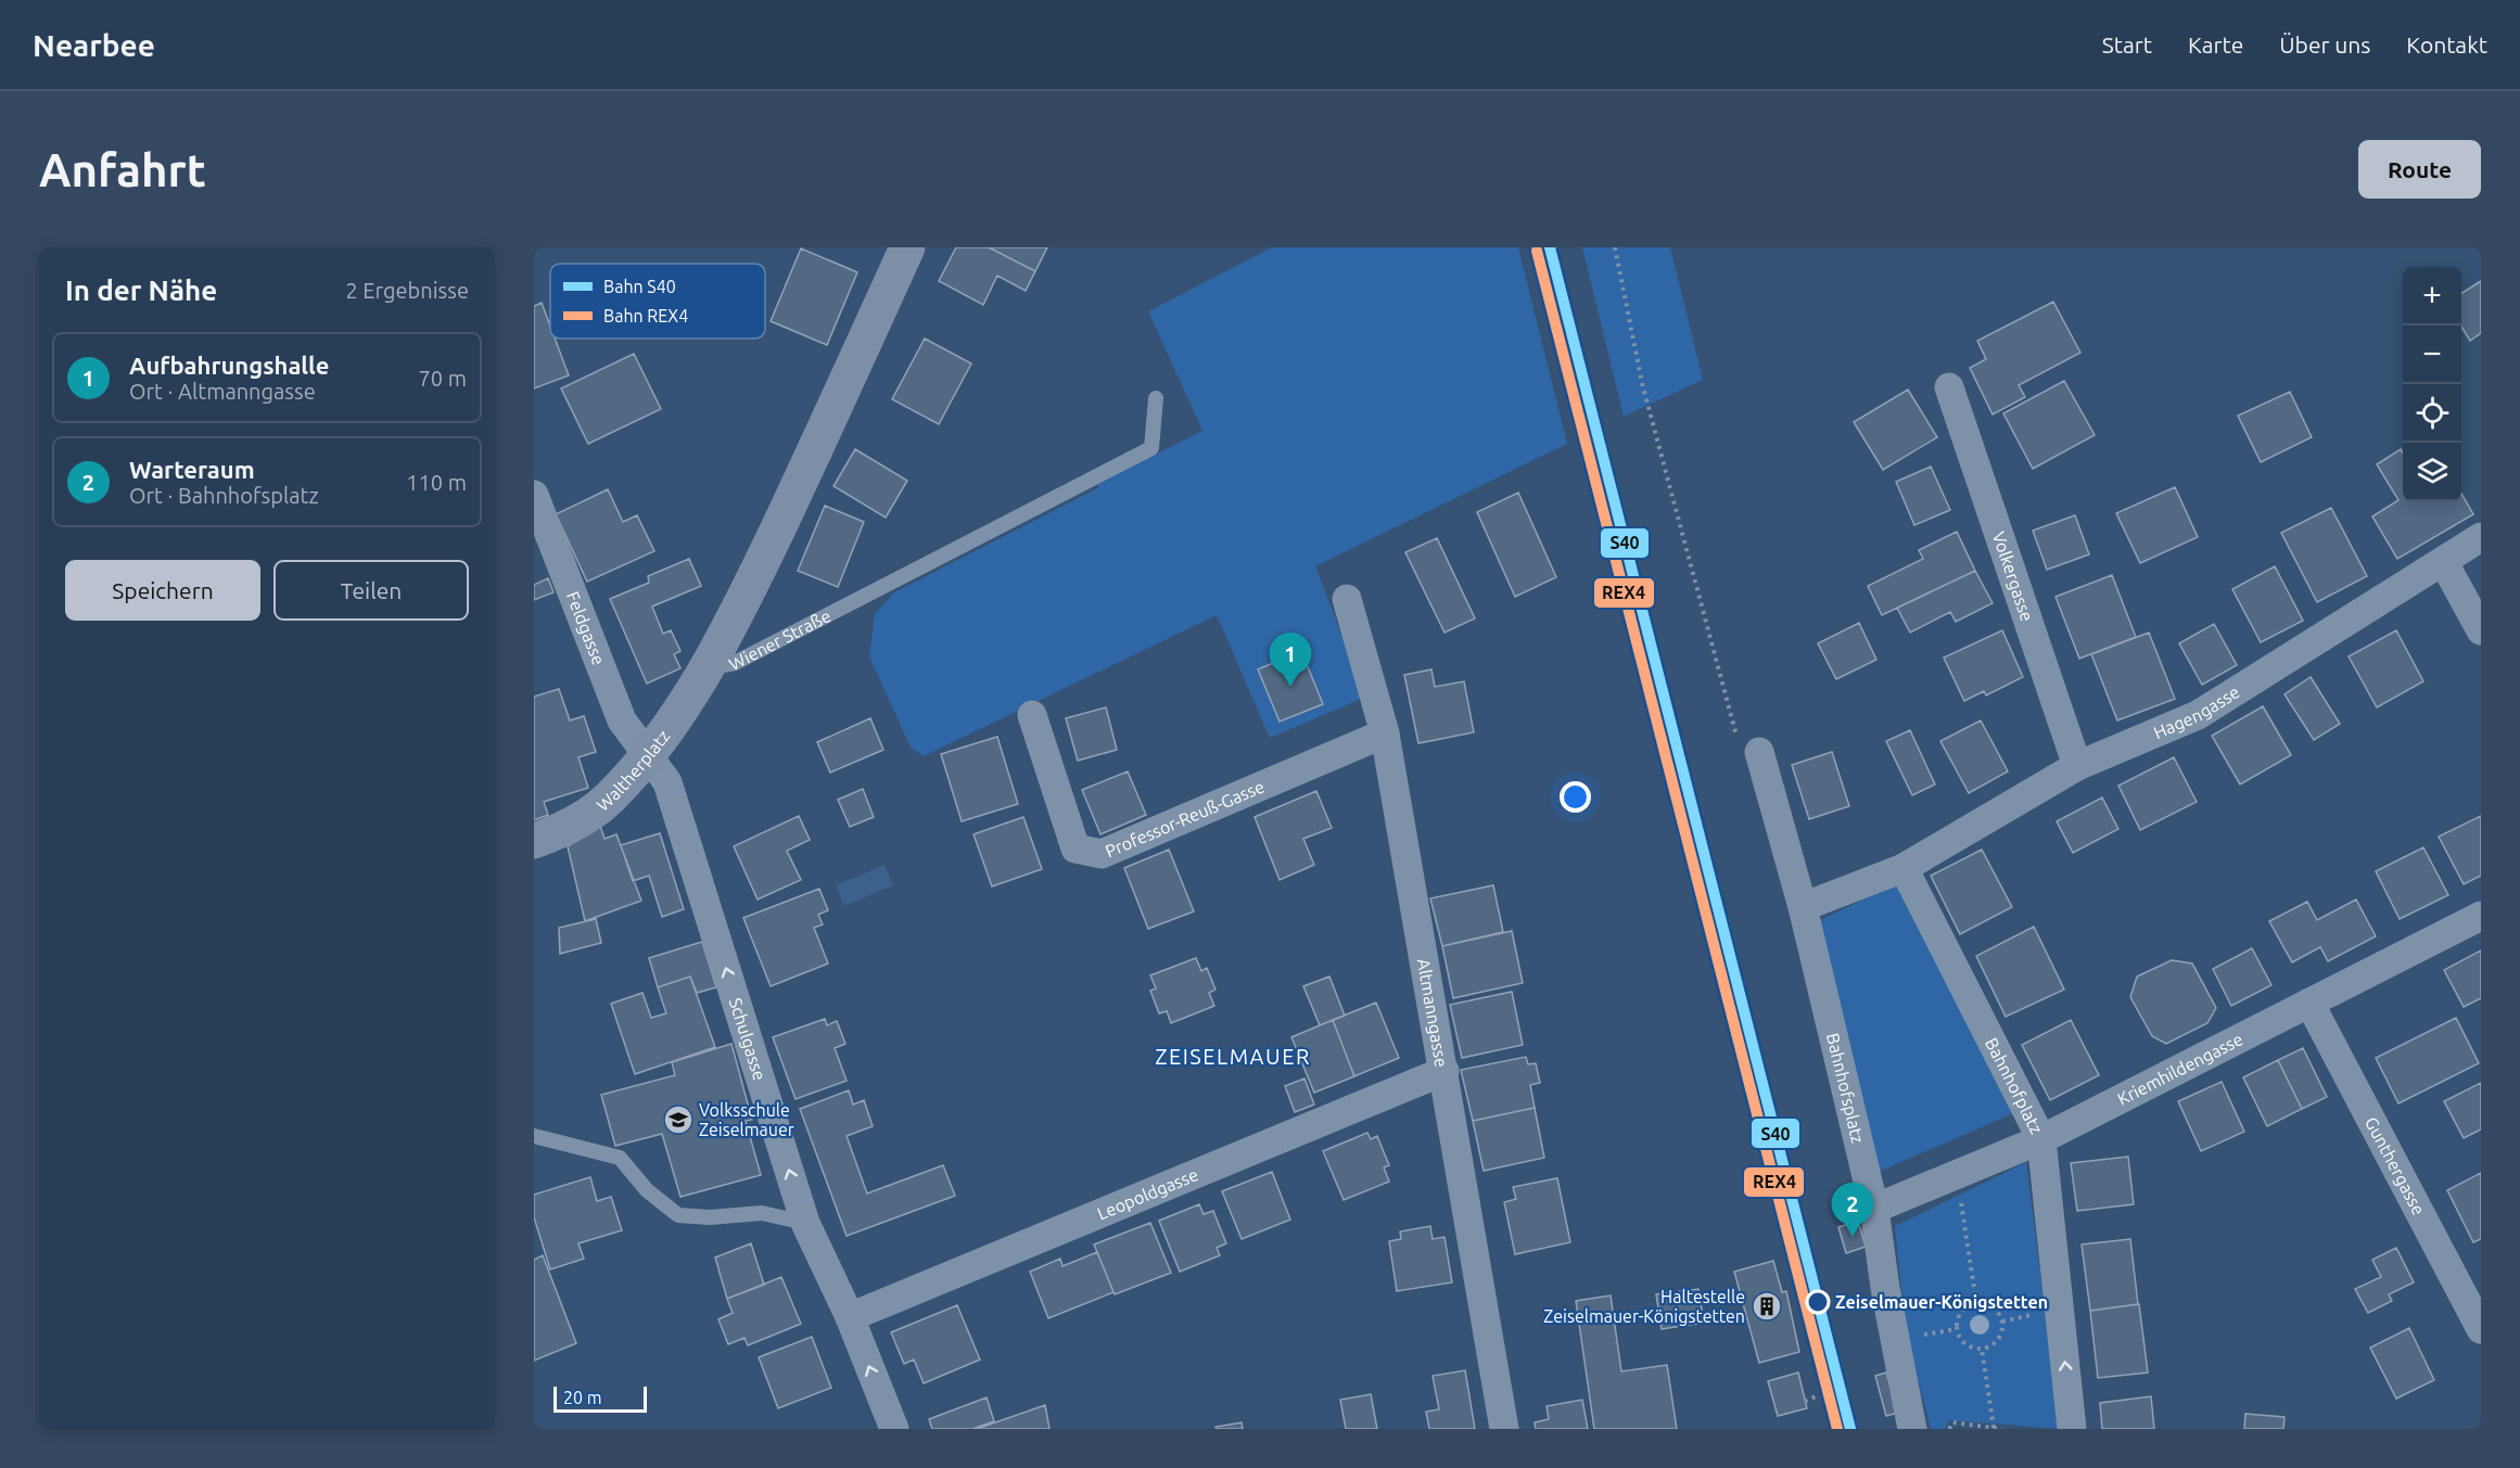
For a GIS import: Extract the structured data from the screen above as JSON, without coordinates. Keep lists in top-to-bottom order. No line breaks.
{"streets":{"main road":["Wiener Straße","Waltherplatz"],"street":["Volkergasse","Feldgasse","Hagengasse","Professor-Reuß-Gasse","Altmanngasse","Schulgasse","Kriemhildengasse","Bahnhofplatz","Bahnhofsplatz","Gunthergasse","Leopoldgasse"]},"crossings":[["Volkergasse","Hagengasse"],["Feldgasse","Waltherplatz"],["Feldgasse","Schulgasse"],["Wiener Straße","Waltherplatz"],["Hagengasse","Bahnhofplatz"],["Waltherplatz","Schulgasse"],["Professor-Reuß-Gasse","Altmanngasse"],["Altmanngasse","Leopoldgasse"],["Schulgasse","Leopoldgasse"],["Kriemhildengasse","Bahnhofplatz"],["Kriemhildengasse","Bahnhofsplatz"],["Kriemhildengasse","Gunthergasse"]],"one_way":["Schulgasse","Bahnhofplatz"],"districts":["ZEISELMAUER"],"places":{"school or university":["Volksschule Zeiselmauer"],"other":["Zeiselmauer-Königstetten"],"building":["Haltestelle Zeiselmauer-Königstetten"]},"lines":["rail line S40","rail line REX4"],"legend":["Bahn S40","Bahn REX4"],"scale_bar":"20 m","page":{"header":"Nearbee","nav":["Start","Karte","Über uns","Kontakt"],"buttons":["Route",["Speichern","Teilen"]],"title":"Anfahrt","heading":["In der Nähe","2 Ergebnisse"],"map_buttons":["+","−"],"list":[{"mark":"1","name":"Aufbahrungshalle","note":"Ort · Altmanngasse","value":"70 m"},{"mark":"2","name":"Warteraum","note":"Ort · Bahnhofsplatz","value":"110 m"}],"pins":["1","2"],"scale":"20 m"}}
